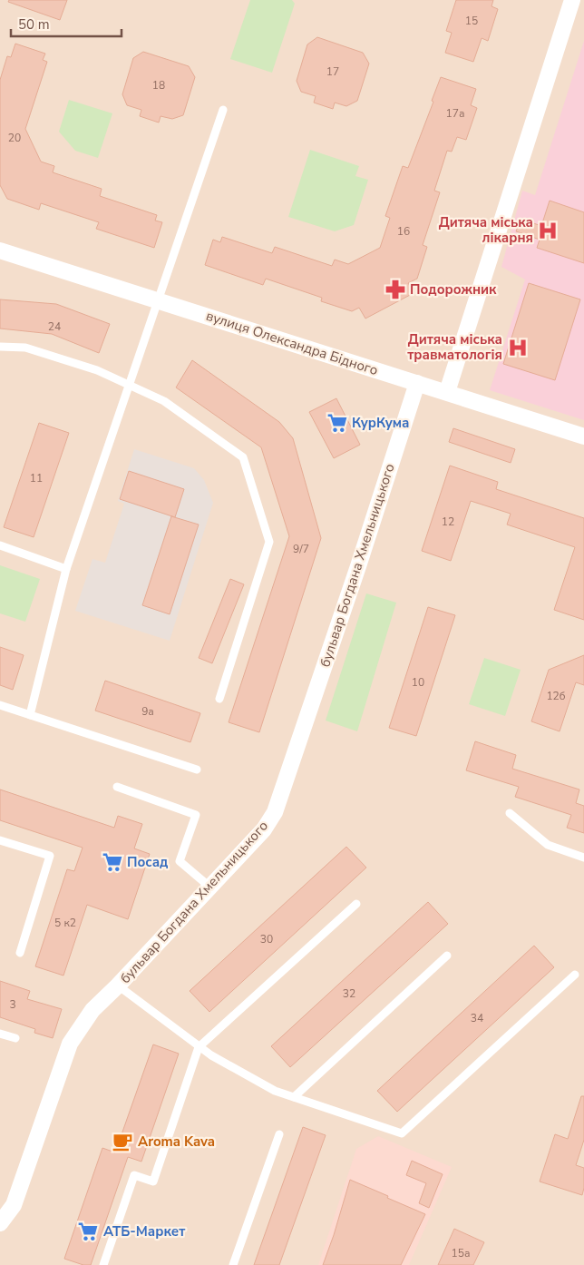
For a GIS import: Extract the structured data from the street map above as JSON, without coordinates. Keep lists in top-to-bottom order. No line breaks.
{"streets":{"street":["вулиця Олександра Бідного","бульвар Богдана Хмельницького"]},"crossings":[["вулиця Олександра Бідного","бульвар Богдана Хмельницького"]],"places":{"hospital":["Дитяча міська лікарня","Дитяча міська травматологія"],"pharmacy":["Подорожник"],"supermarket":["КурКума","Посад","АТБ-Маркет"],"cafe":["Aroma Kava"]},"house_numbers":["15","17","18","17а","20","16","24","11","12","9/7","10","12б","9а","5 к2","30","32","3","34","15а"],"scale_bar":"50 m"}
